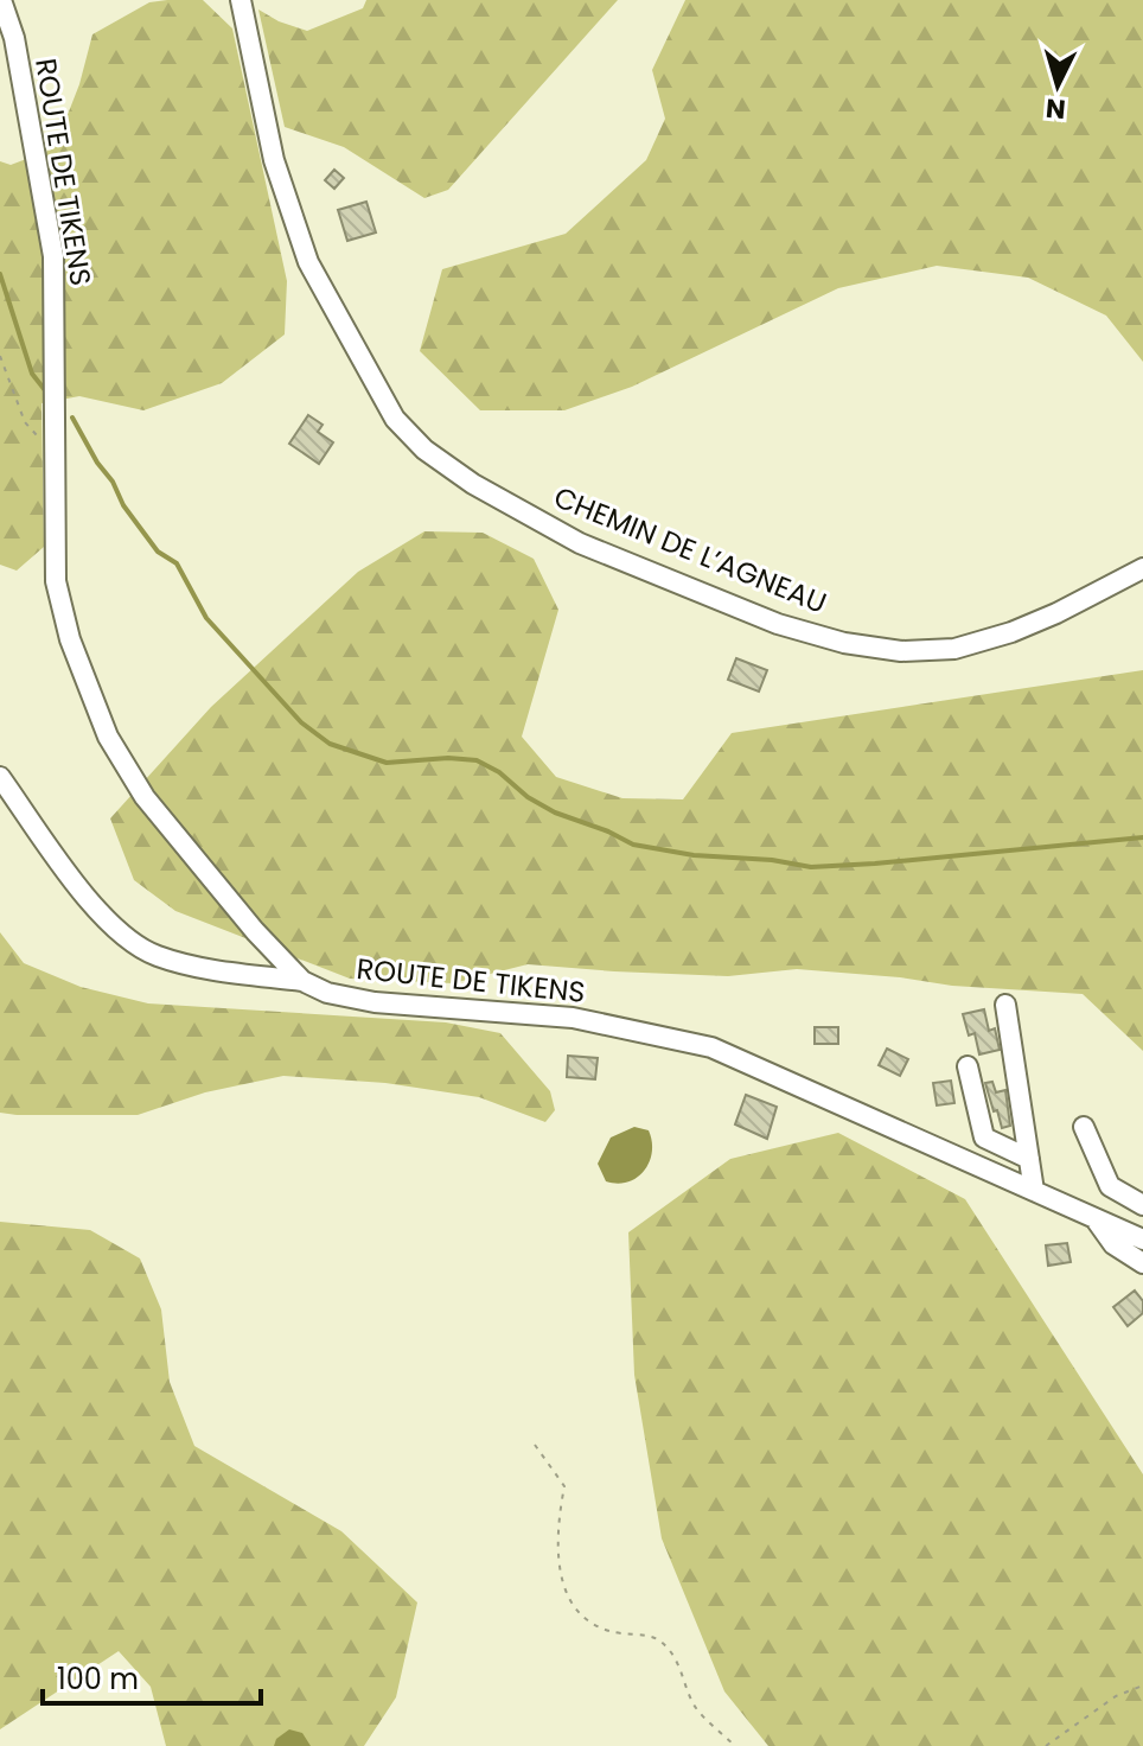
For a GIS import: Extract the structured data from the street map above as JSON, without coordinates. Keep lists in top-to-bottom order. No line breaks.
{"streets":{"street":["ROUTE DE TIKENS","CHEMIN DE L’AGNEAU"]},"scale_bar":"100 m","north":"bottom"}
